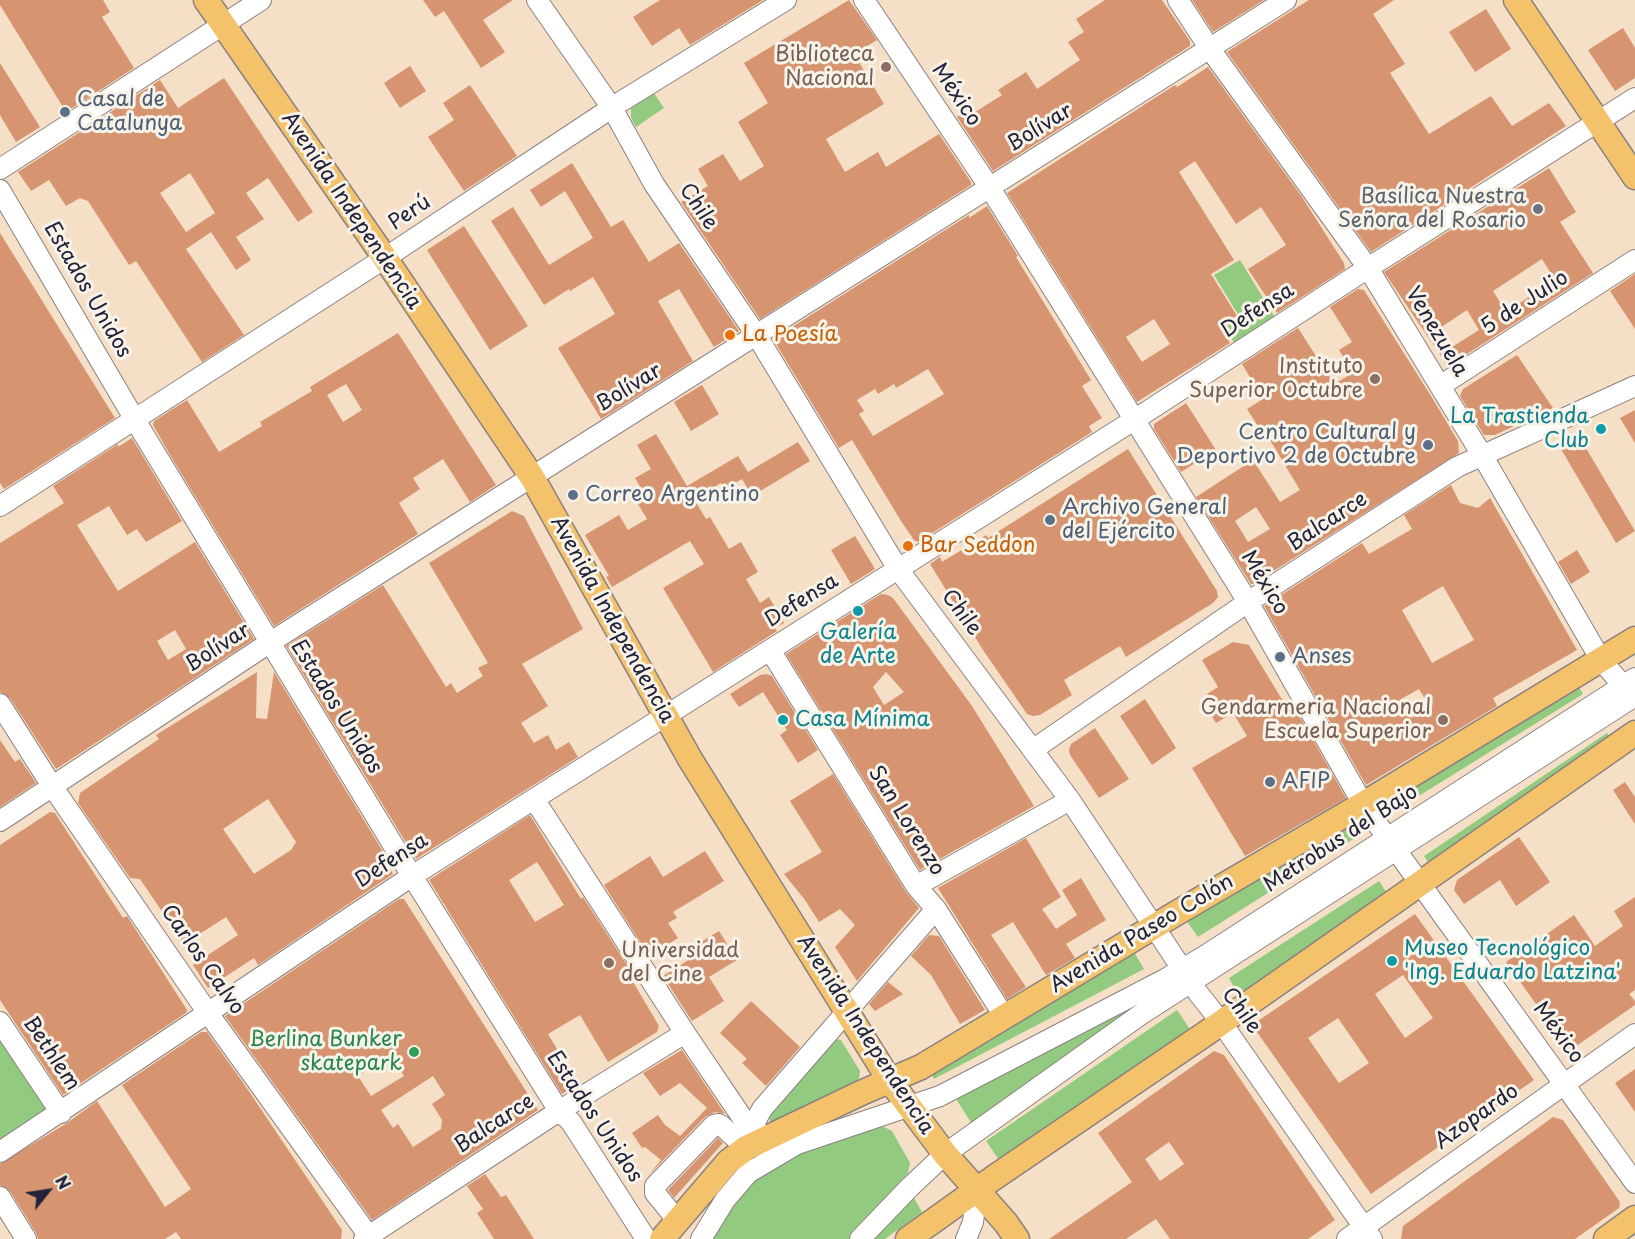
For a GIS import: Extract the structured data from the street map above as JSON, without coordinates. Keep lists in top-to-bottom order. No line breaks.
{"streets":{"main road":["Avenida Independencia","Avenida Paseo Colón"],"street":["México","Bolívar","Chile","Perú","Estados Unidos","5 de Julio","Defensa","Venezuela","Balcarce","San Lorenzo","Metrobus del Bajo","Carlos Calvo","Bethlem","Azopardo"]},"crossings":[["México","Bolívar"],["México","Defensa"],["México","Balcarce"],["México","Metrobus del Bajo"],["México","Avenida Paseo Colón"],["México","Azopardo"],["Bolívar","Chile"],["Bolívar","Avenida Independencia"],["Bolívar","Estados Unidos"],["Bolívar","Venezuela"],["Bolívar","Carlos Calvo"],["Chile","Perú"],["Chile","Defensa"],["Chile","Balcarce"],["Chile","Metrobus del Bajo"],["Chile","Avenida Paseo Colón"],["Chile","Azopardo"],["Avenida Independencia","Perú"],["Avenida Independencia","Defensa"],["Avenida Independencia","Metrobus del Bajo"],["Avenida Independencia","Avenida Paseo Colón"],["Perú","Estados Unidos"],["Estados Unidos","Defensa"],["Estados Unidos","Balcarce"],["5 de Julio","Venezuela"],["Defensa","Venezuela"],["Defensa","San Lorenzo"],["Defensa","Carlos Calvo"],["Defensa","Bethlem"],["Venezuela","Balcarce"],["Venezuela","Metrobus del Bajo"],["Venezuela","Avenida Paseo Colón"],["Balcarce","Carlos Calvo"],["San Lorenzo","Avenida Paseo Colón"]],"places":["Biblioteca Nacional","Casal de Catalunya","Basílica Nuestra Señora del Rosario","La Poesía","Instituto Superior Octubre","La Trastienda Club","Centro Cultural y Deportivo 2 de Octubre","Correo Argentino","Archivo General del Ejército","Bar Seddon","Galería de Arte","Anses","Casa Mínima","Gendarmeria Nacional Escuela Superior","AFIP","Museo Tecnológico 'Ing. Eduardo Latzina'","Universidad del Cine","Berlina Bunker skatepark"],"north":"top right"}
